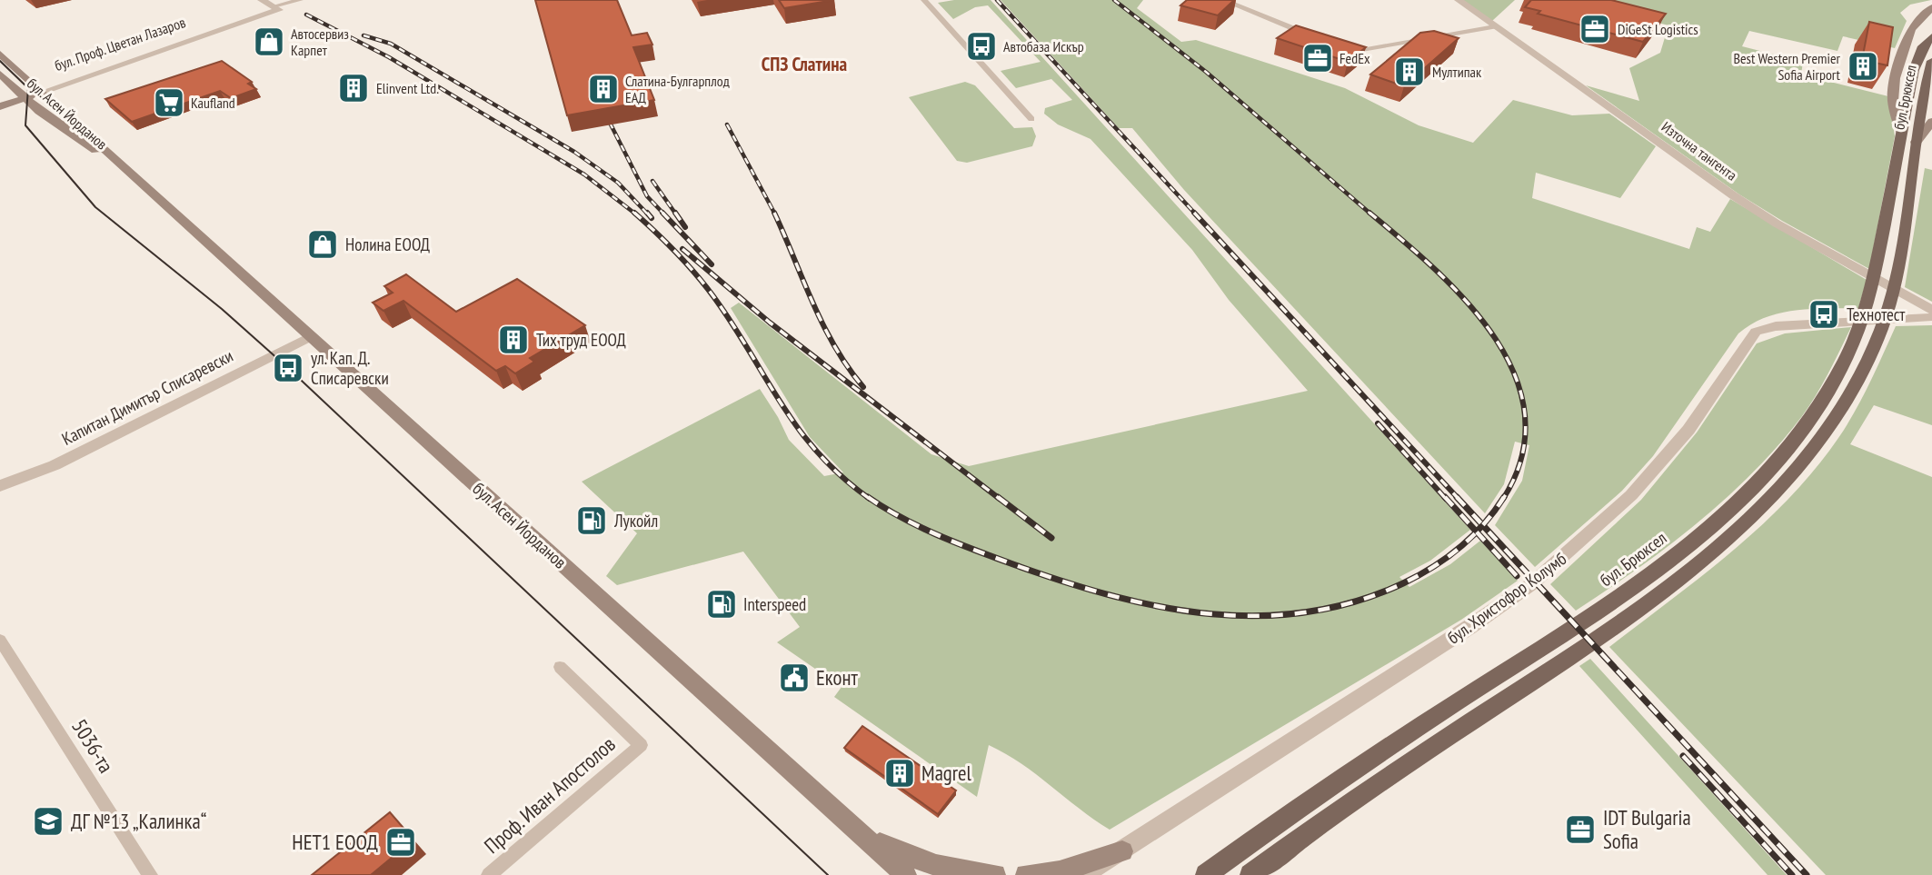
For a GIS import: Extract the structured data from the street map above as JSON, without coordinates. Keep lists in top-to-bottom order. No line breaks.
{"streets":{"main road":["бул. Проф. Цветан Лазаров","бул. Брюксел","бул. Асен Йорданов"],"street":["Източна тангента","Капитан Димитър Списаревски","бул. Христофор Колумб","5036-та","Проф. Иван Апостолов"]},"crossings":[["бул. Проф. Цветан Лазаров","бул. Асен Йорданов"],["бул. Асен Йорданов","Капитан Димитър Списаревски"]],"districts":["СПЗ Слатина"],"places":{"office":["DiGeSt Logistics","FedEx","IDT Bulgaria Sofia","НЕТ1 ЕООД"],"shop":["Автосервиз Карпет","Нолина ЕООД"],"bus stop":["Автобаза Искър","Технотест","ул. Кап. Д. Списаревски"],"building":["Best Western Premier Sofia Airport","Мултипак","Elinvent Ltd.","Слатина-Булгарплод ЕАД","Тих труд ЕООД","Magrel"],"supermarket":["Kaufland"],"fuel station":["Лукойл","Interspeed"],"public building":["Еконт"],"school or university":["ДГ №13 „Калинка“"]}}
